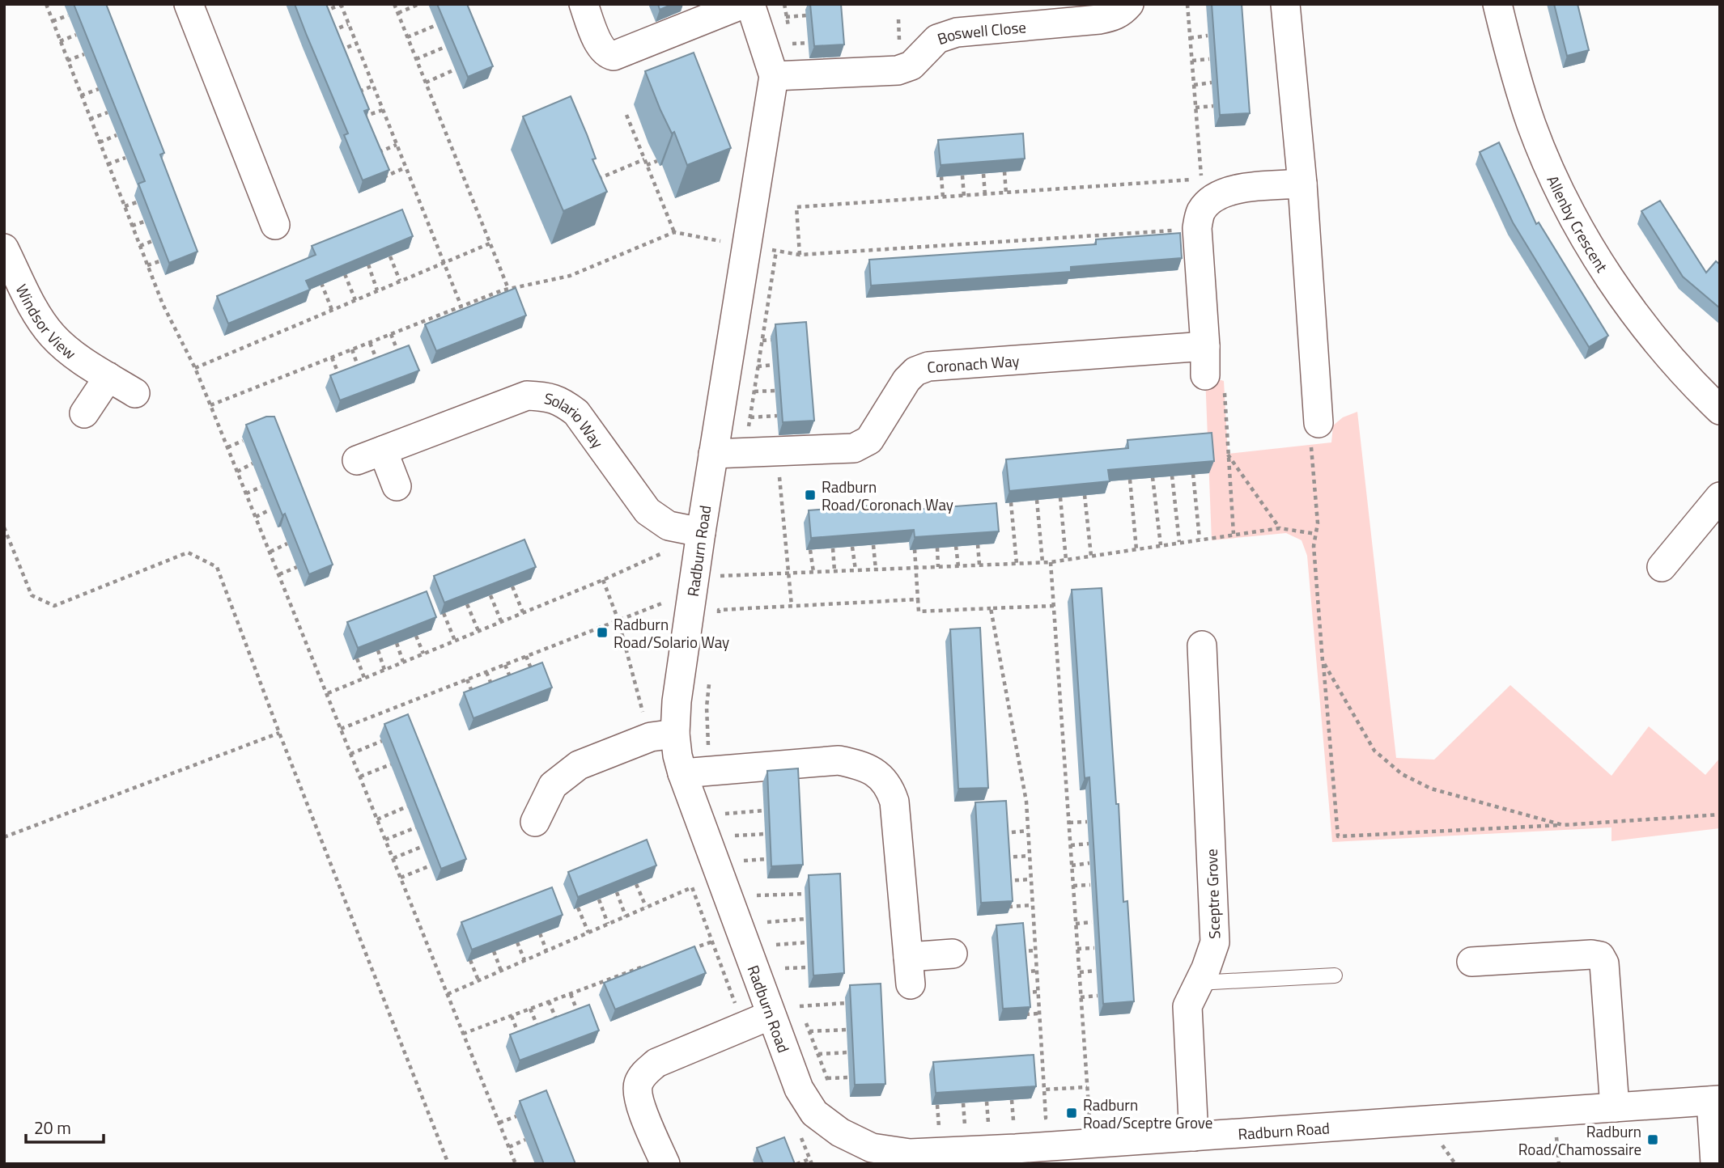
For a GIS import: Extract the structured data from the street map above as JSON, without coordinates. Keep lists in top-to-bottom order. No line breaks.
{"streets":{"street":["Boswell Close","Allenby Crescent","Windsor View","Coronach Way","Solario Way","Radburn Road","Sceptre Grove"]},"crossings":[["Boswell Close","Radburn Road"],["Coronach Way","Radburn Road"],["Solario Way","Radburn Road"],["Radburn Road","Sceptre Grove"]],"places":{"transit":["Radburn Road/Coronach Way","Radburn Road/Solario Way","Radburn Road/Sceptre Grove","Radburn Road/Chamossaire"]},"scale_bar":"20 m"}
